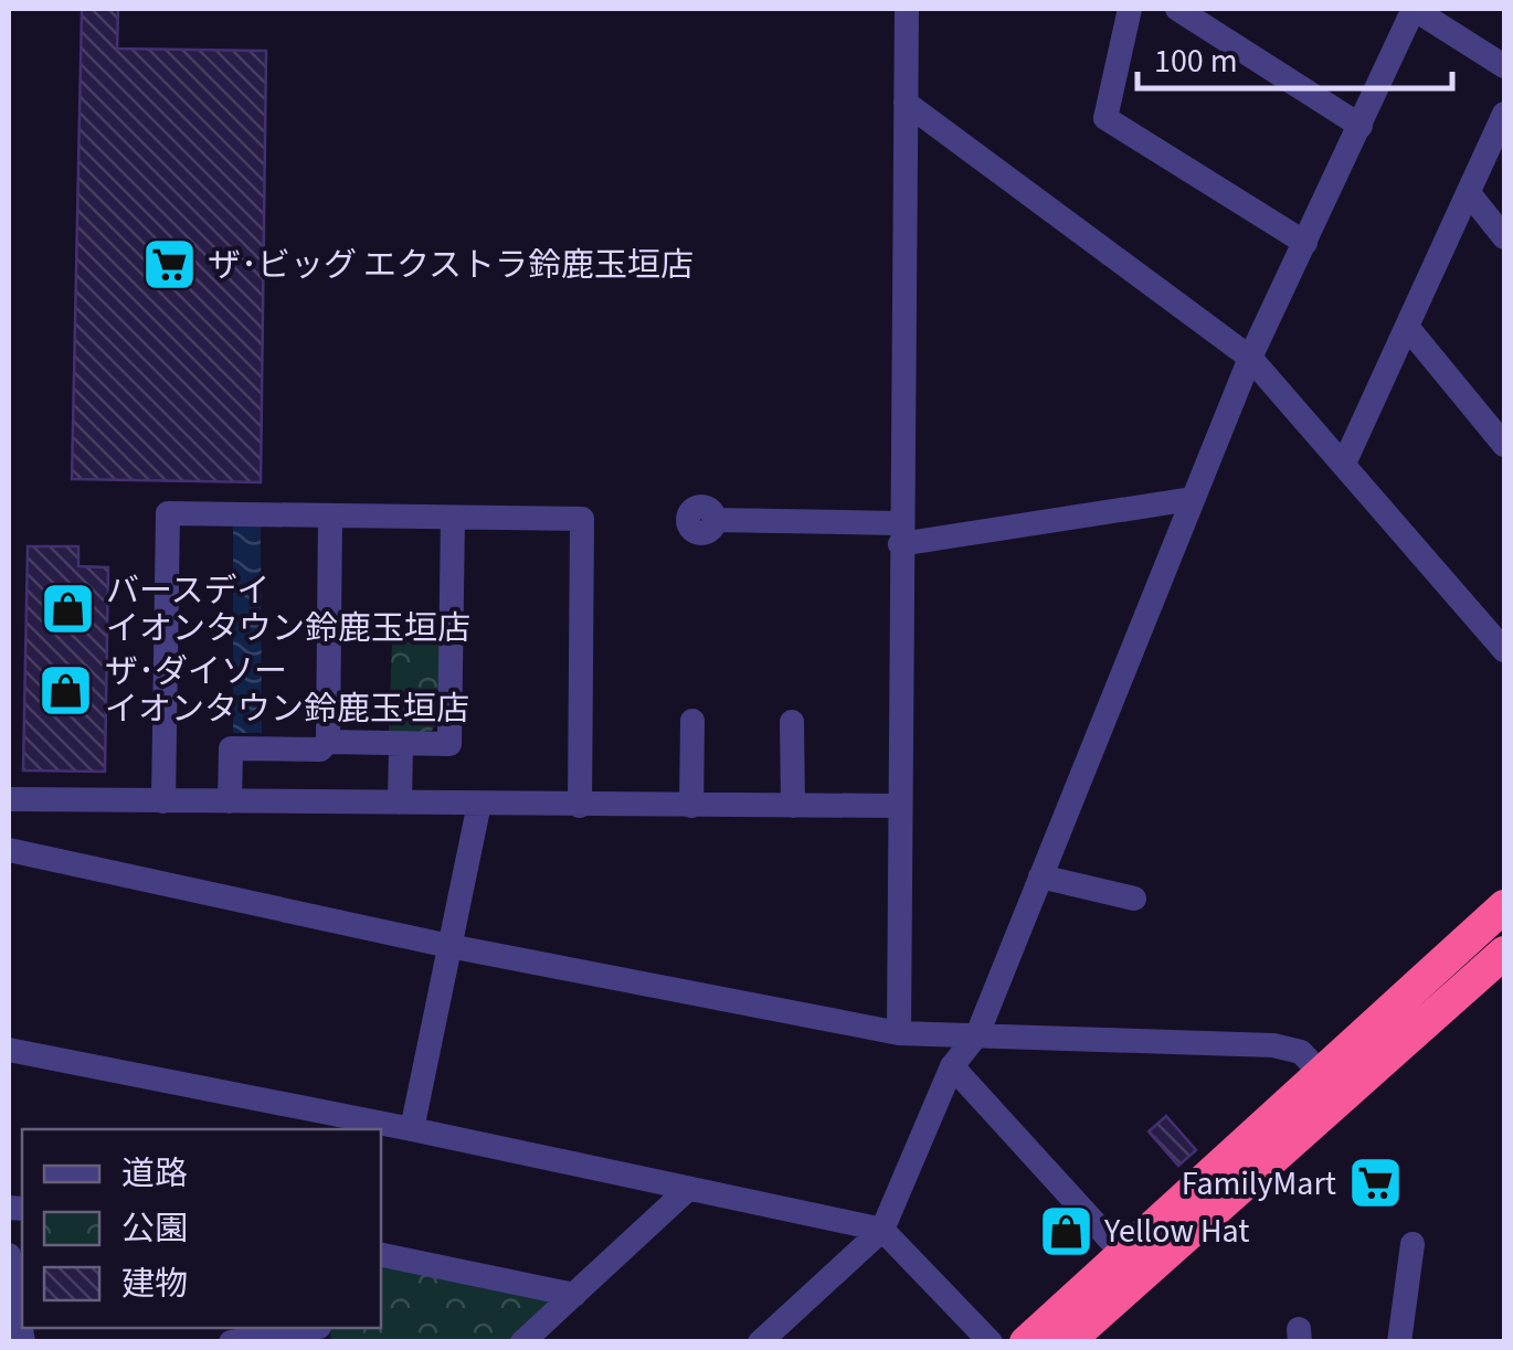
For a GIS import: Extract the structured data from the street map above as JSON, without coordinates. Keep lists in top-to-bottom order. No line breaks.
{"places":{"supermarket":["ザ･ビッグ エクストラ鈴鹿玉垣店","FamilyMart"],"shop":["バースデイ イオンタウン鈴鹿玉垣店","ザ･ダイソー イオンタウン鈴鹿玉垣店","Yellow Hat"]},"legend":["道路","公園","建物"],"scale_bar":"100 m"}
